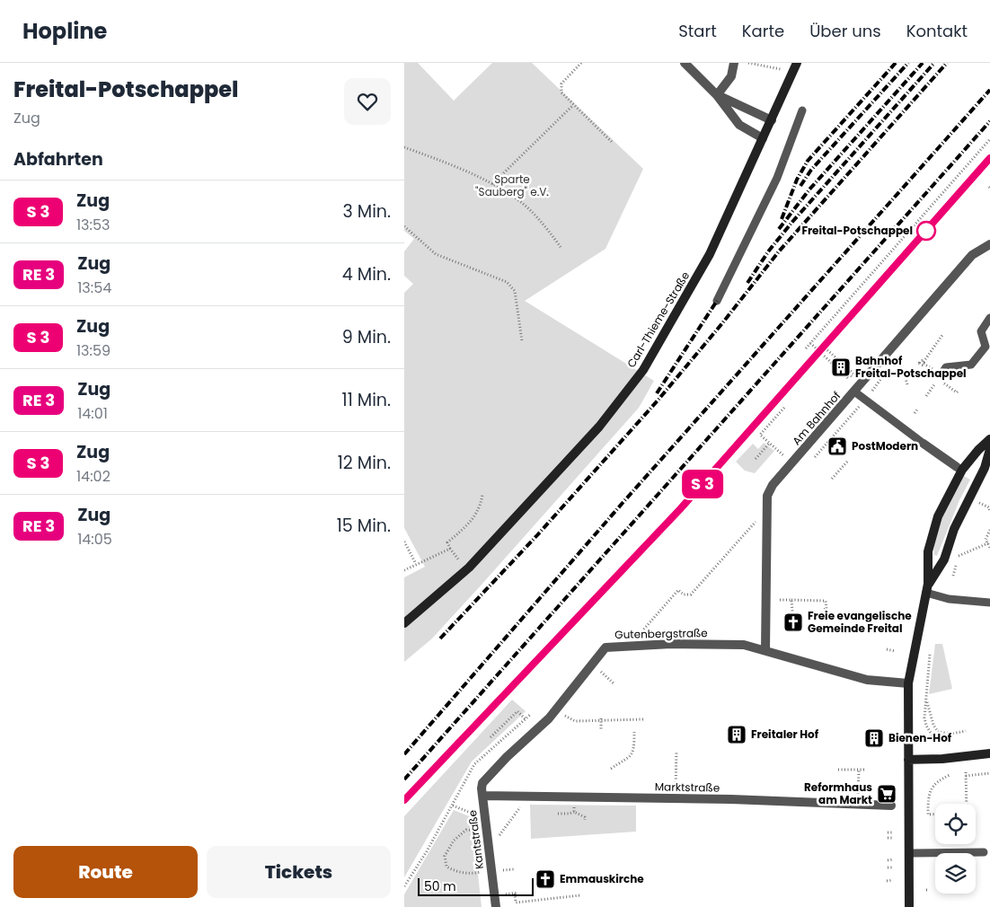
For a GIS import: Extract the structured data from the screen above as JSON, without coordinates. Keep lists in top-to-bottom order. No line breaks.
{"streets":{"street":["Carl-Thieme-Straße","Am Bahnhof","Gutenbergstraße","Marktstraße","Kantstraße"]},"crossings":[["Am Bahnhof","Gutenbergstraße"],["Gutenbergstraße","Marktstraße"],["Gutenbergstraße","Kantstraße"],["Marktstraße","Kantstraße"]],"parks":["Sparte \"Sauberg\" e.V."],"places":{"other":["Freital-Potschappel"],"building":["Bahnhof Freital-Potschappel","Freitaler Hof","Bienen-Hof"],"public building":["PostModern"],"church":["Freie evangelische Gemeinde Freital","Emmauskirche"],"supermarket":["Reformhaus am Markt"]},"scale_bar":"50 m","page":{"header":"Hopline","nav":["Start","Karte","Über uns","Kontakt"],"heading":[["Freital-Potschappel","Zug"],"Abfahrten"],"on_map":"S 3","list":[{"mark":"S 3","name":"Zug","note":"13:53","value":"3 Min."},{"mark":"RE 3","name":"Zug","note":"13:54","value":"4 Min."},{"mark":"S 3","name":"Zug","note":"13:59","value":"9 Min."},{"mark":"RE 3","name":"Zug","note":"14:01","value":"11 Min."},{"mark":"S 3","name":"Zug","note":"14:02","value":"12 Min."},{"mark":"RE 3","name":"Zug","note":"14:05","value":"15 Min."}],"buttons":["Route","Tickets"],"scale":"50 m"}}
